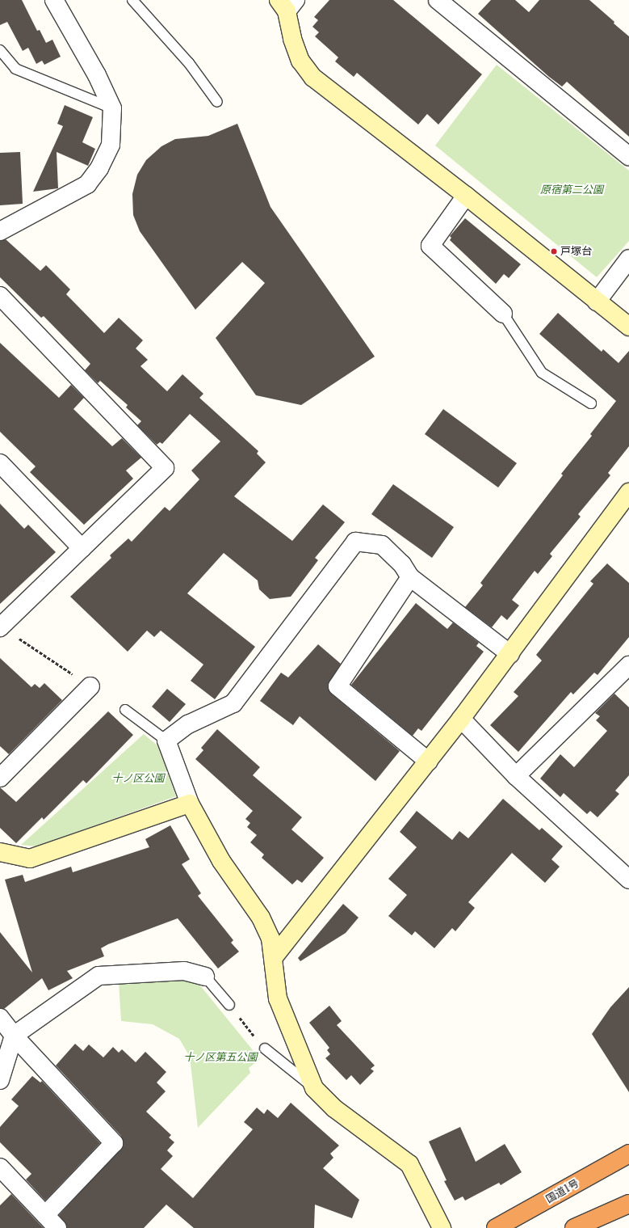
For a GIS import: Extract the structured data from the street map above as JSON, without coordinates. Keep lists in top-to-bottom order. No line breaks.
{"streets":{"highway":["国道1号"]},"parks":["原宿第二公園","十ノ区公園","十ノ区第五公園"],"places":["戸塚台"]}
